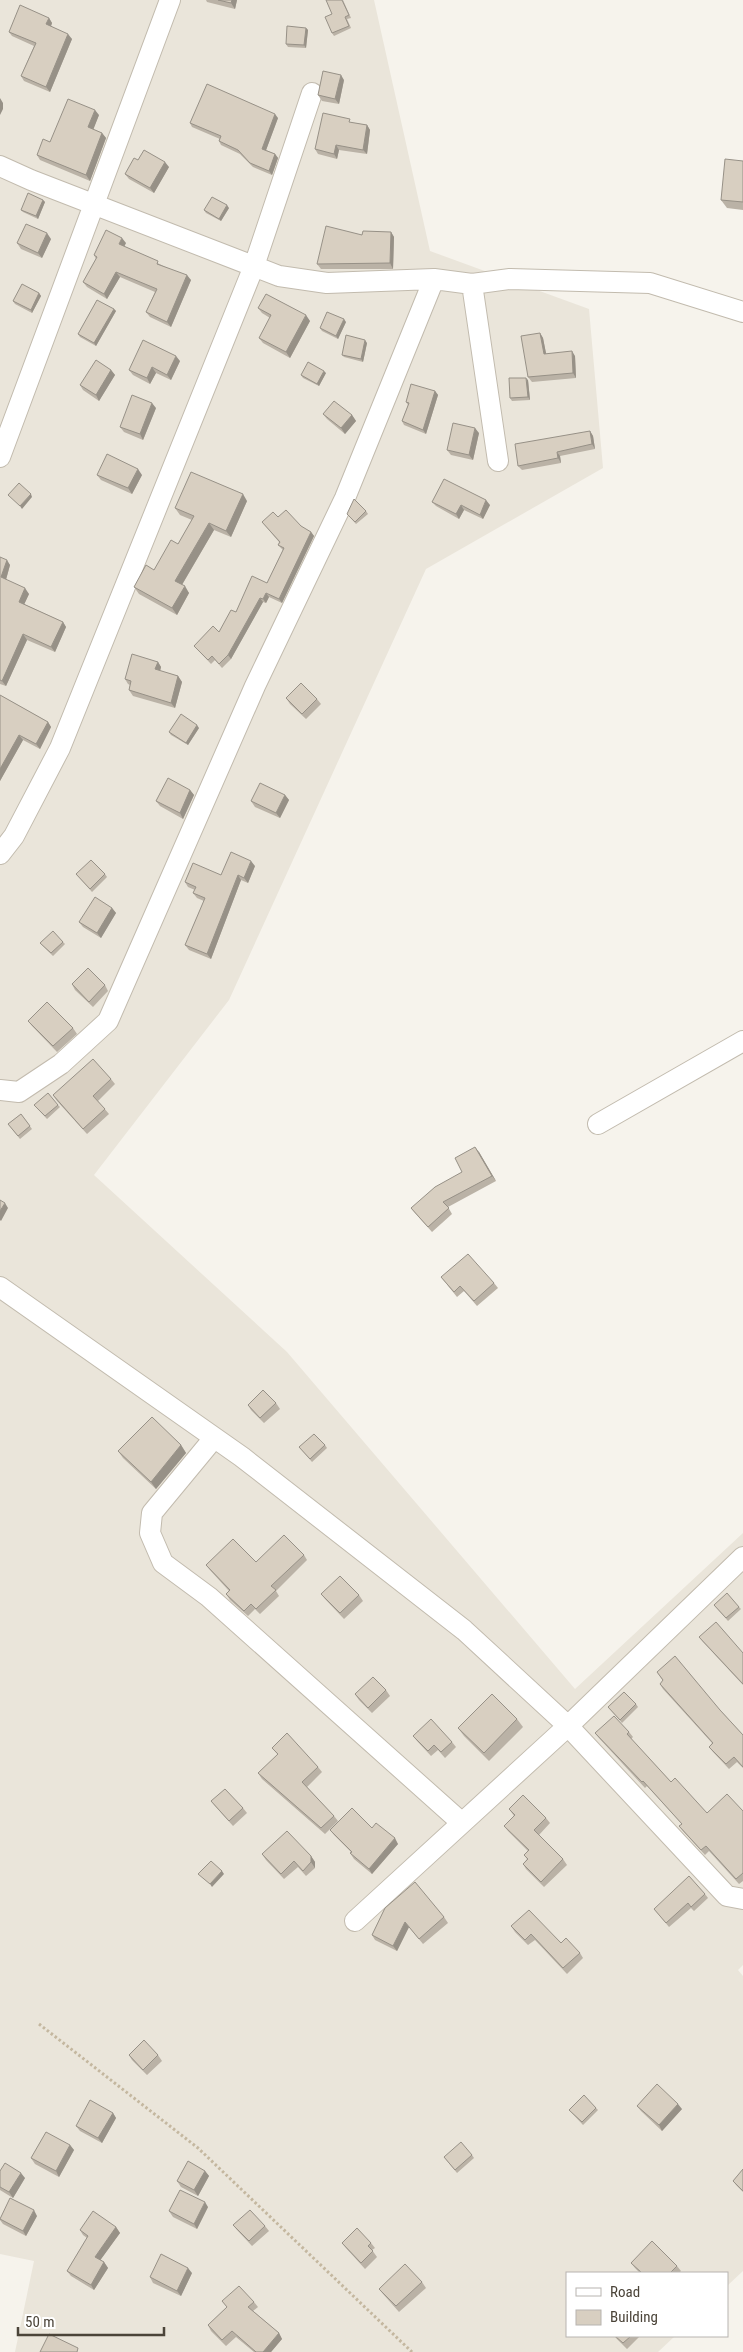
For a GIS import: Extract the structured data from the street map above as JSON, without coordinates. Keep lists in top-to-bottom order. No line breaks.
{"legend":["Road","Building"],"scale_bar":"50 m"}
